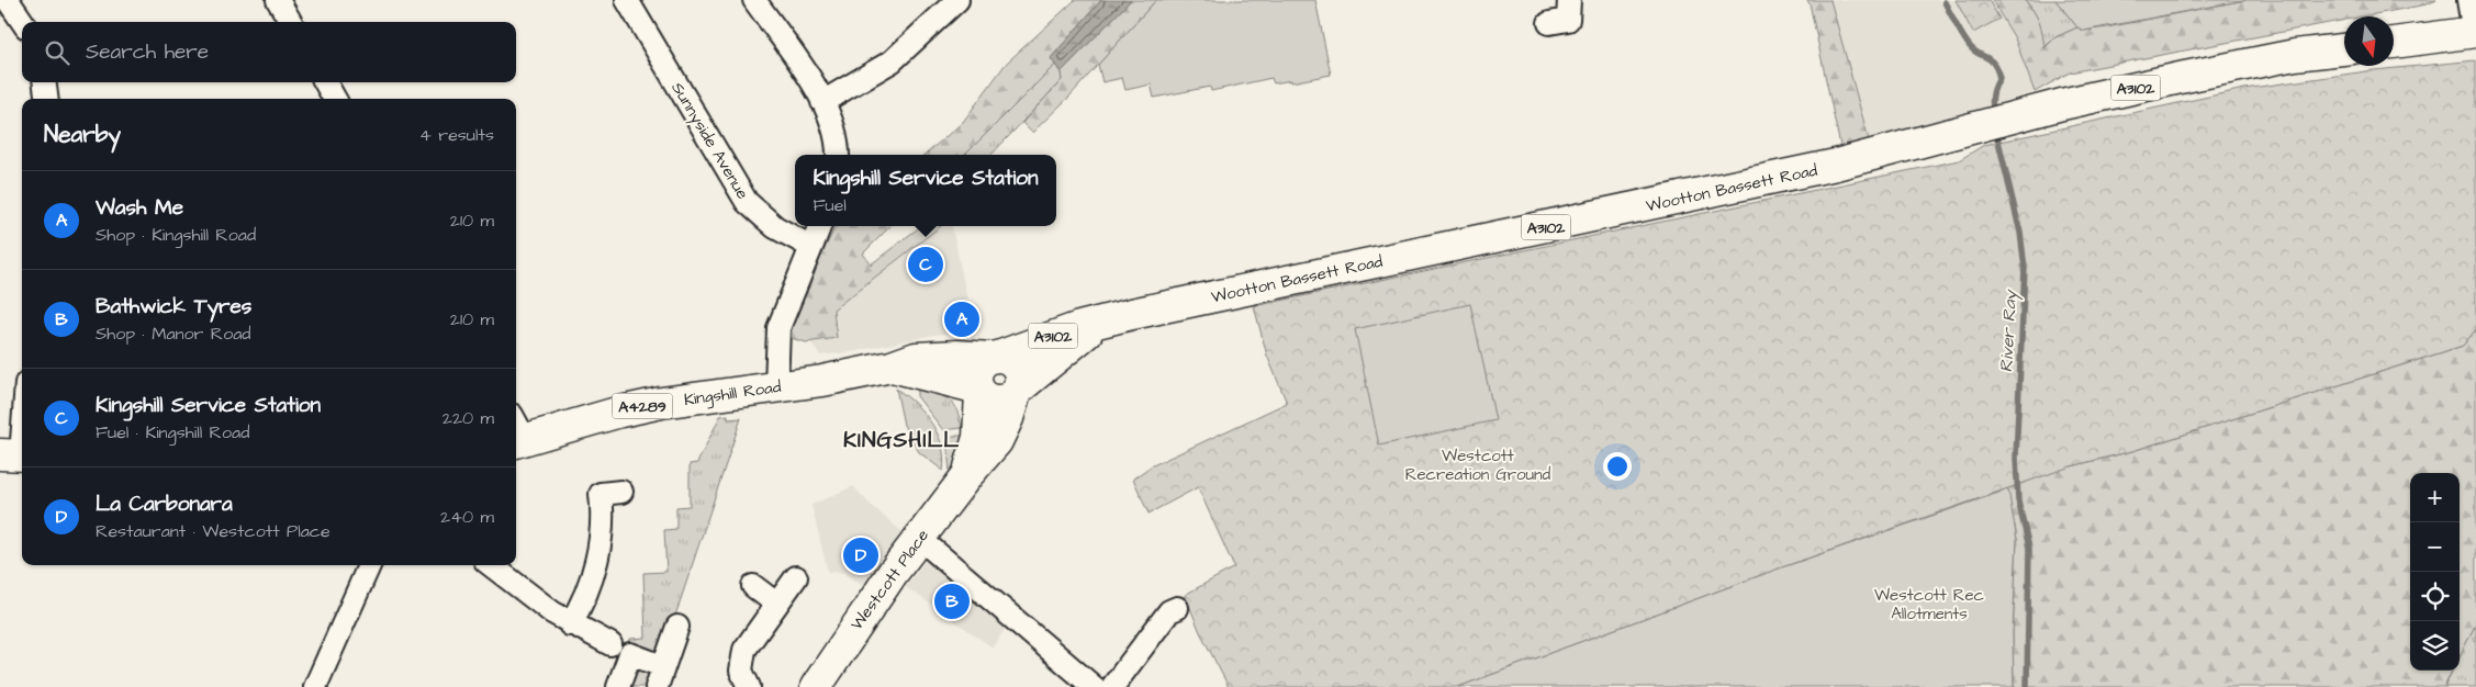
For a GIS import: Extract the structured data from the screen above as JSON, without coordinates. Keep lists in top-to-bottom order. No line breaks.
{"streets":{"main road":["A3102","Wootton Bassett Road","Kingshill Road","A4289","Westcott Place"],"street":["Sunnyside Avenue"]},"crossings":[["Wootton Bassett Road","Kingshill Road"],["Wootton Bassett Road","Westcott Place"],["Kingshill Road","Westcott Place"]],"districts":["KINGSHILL"],"water":["River Ray"],"parks":["Westcott Recreation Ground","Westcott Rec Allotments"],"north":"bottom","page":{"search":"Search here","heading":["Nearby","4 results"],"popup":["Kingshill Service Station","Fuel"],"list":[{"mark":"A","name":"Wash Me","note":"Shop · Kingshill Road","value":"210 m"},{"mark":"B","name":"Bathwick Tyres","note":"Shop · Manor Road","value":"210 m"},{"mark":"C","name":"Kingshill Service Station","note":"Fuel · Kingshill Road","value":"220 m"},{"mark":"D","name":"La Carbonara","note":"Restaurant · Westcott Place","value":"240 m"}],"pins":["C","A","D","B"],"map_buttons":["+","−"]}}
